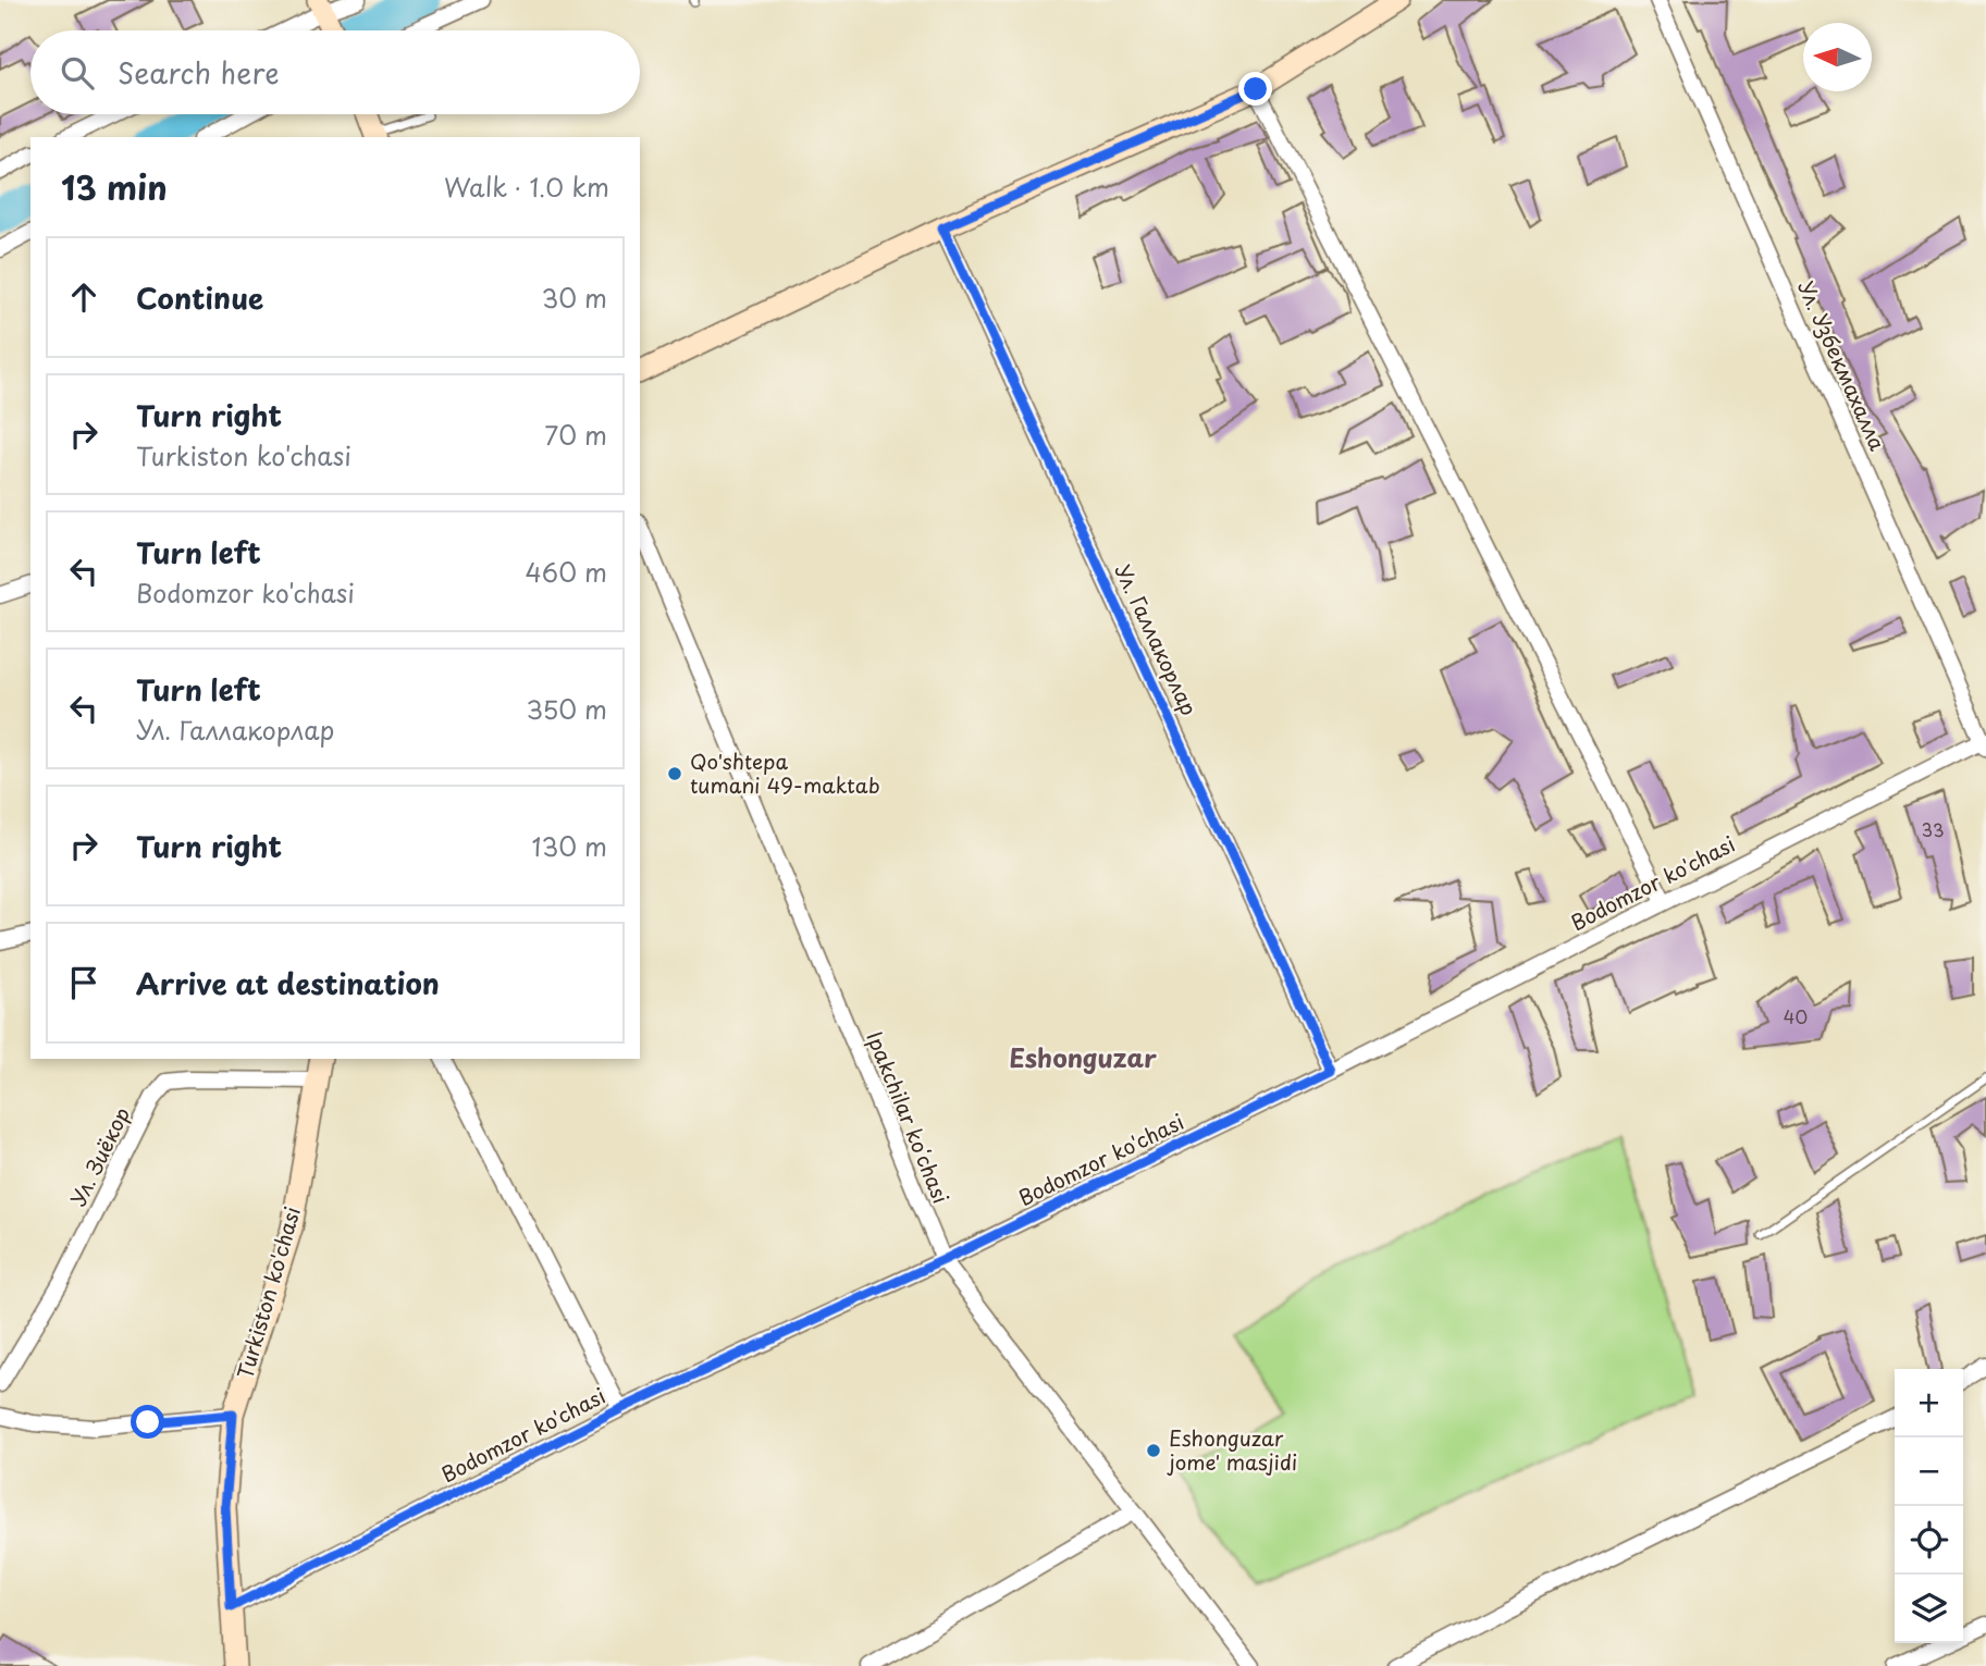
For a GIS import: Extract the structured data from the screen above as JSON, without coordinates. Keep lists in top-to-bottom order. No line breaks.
{"streets":{"street":["Ул. Узбекмахалла","Ул. Галлакорлар","Bodomzor ko'chasi","Ipakchilar koʻchasi","Ул. Зиёкор","Turkiston ko'chasi"]},"crossings":[["Ул. Узбекмахалла","Bodomzor ko'chasi"],["Ул. Галлакорлар","Bodomzor ko'chasi"],["Bodomzor ko'chasi","Ipakchilar koʻchasi"],["Bodomzor ko'chasi","Turkiston ko'chasi"],["Ул. Зиёкор","Turkiston ko'chasi"]],"districts":["Eshonguzar"],"places":["Qo'shtepa tumani 49-maktab","Eshonguzar jome' masjidi"],"house_numbers":["33","40"],"north":"left","page":{"search":"Search here","heading":["13 min","Walk · 1.0 km"],"list":[["Continue","30 m"],["Turn right","Turkiston ko'chasi","70 m"],["Turn left","Bodomzor ko'chasi","460 m"],["Turn left","Ул. Галлакорлар","350 m"],["Turn right","130 m"],"Arrive at destination"],"map_buttons":["+","−"]}}
